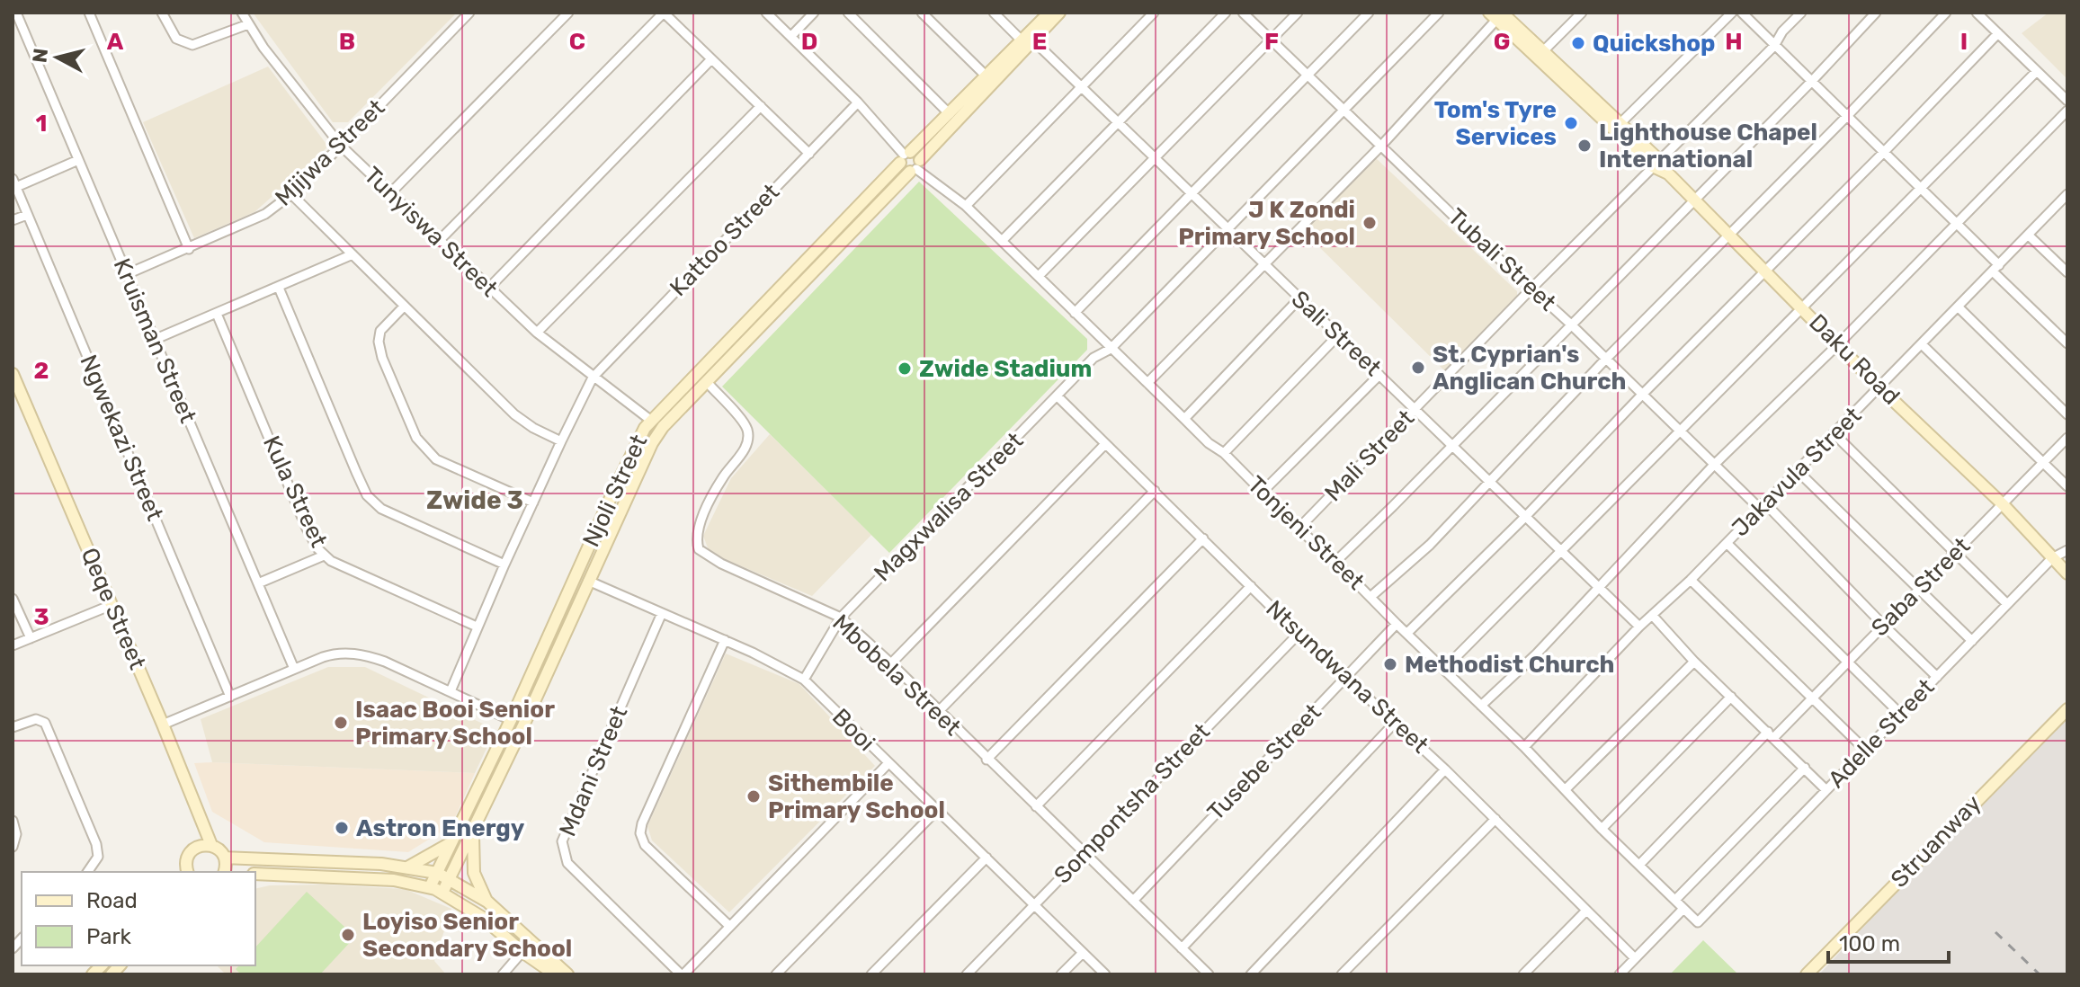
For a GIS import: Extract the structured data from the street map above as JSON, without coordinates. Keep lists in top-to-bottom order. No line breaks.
{"streets":{"main road":["Daku Road","Njoli Street","Qeqe Street","Struanway"],"street":["Mjijwa Street","Tunyiswa Street","Kattoo Street","Tubali Street","Sali Street","Kruisman Street","Ngwekazi Street","Mali Street","Jakavula Street","Kula Street","Magxwalisa Street","Tonjeni Street","Saba Street","Mbobela Street","Ntsundwana Street","Booi","Adelle Street","Tusebe Street","Mdani Street","Sompontsha Street"]},"crossings":[["Mjijwa Street","Tunyiswa Street"],["Mjijwa Street","Kruisman Street"],["Tunyiswa Street","Kattoo Street"],["Tunyiswa Street","Njoli Street"],["Kattoo Street","Kula Street"],["Tubali Street","Mali Street"],["Tubali Street","Jakavula Street"],["Tubali Street","Magxwalisa Street"],["Tubali Street","Saba Street"],["Tubali Street","Adelle Street"],["Sali Street","Mali Street"],["Sali Street","Jakavula Street"],["Sali Street","Njoli Street"],["Sali Street","Magxwalisa Street"],["Daku Road","Mali Street"],["Daku Road","Jakavula Street"],["Daku Road","Saba Street"],["Daku Road","Adelle Street"],["Mali Street","Tonjeni Street"],["Jakavula Street","Tonjeni Street"],["Njoli Street","Tonjeni Street"],["Njoli Street","Mbobela Street"],["Njoli Street","Booi"],["Magxwalisa Street","Tonjeni Street"],["Magxwalisa Street","Mbobela Street"],["Magxwalisa Street","Ntsundwana Street"],["Magxwalisa Street","Booi"],["Tonjeni Street","Saba Street"],["Tonjeni Street","Adelle Street"],["Tonjeni Street","Tusebe Street"],["Mbobela Street","Tusebe Street"],["Mbobela Street","Sompontsha Street"],["Ntsundwana Street","Tusebe Street"],["Ntsundwana Street","Sompontsha Street"],["Booi","Mdani Street"],["Booi","Sompontsha Street"]],"districts":["Zwide 3"],"places":["Quickshop","Tom's Tyre Services","Lighthouse Chapel International","J K Zondi Primary School","St. Cyprian's Anglican Church","Zwide Stadium","Methodist Church","Isaac Booi Senior Primary School","Sithembile Primary School","Astron Energy","Loyiso Senior Secondary School"],"legend":["Road","Park"],"scale_bar":"100 m","north":"left","grid":{"columns":["A","B","C","D","E","F","G","H","I"],"rows":["1","2","3"]}}
